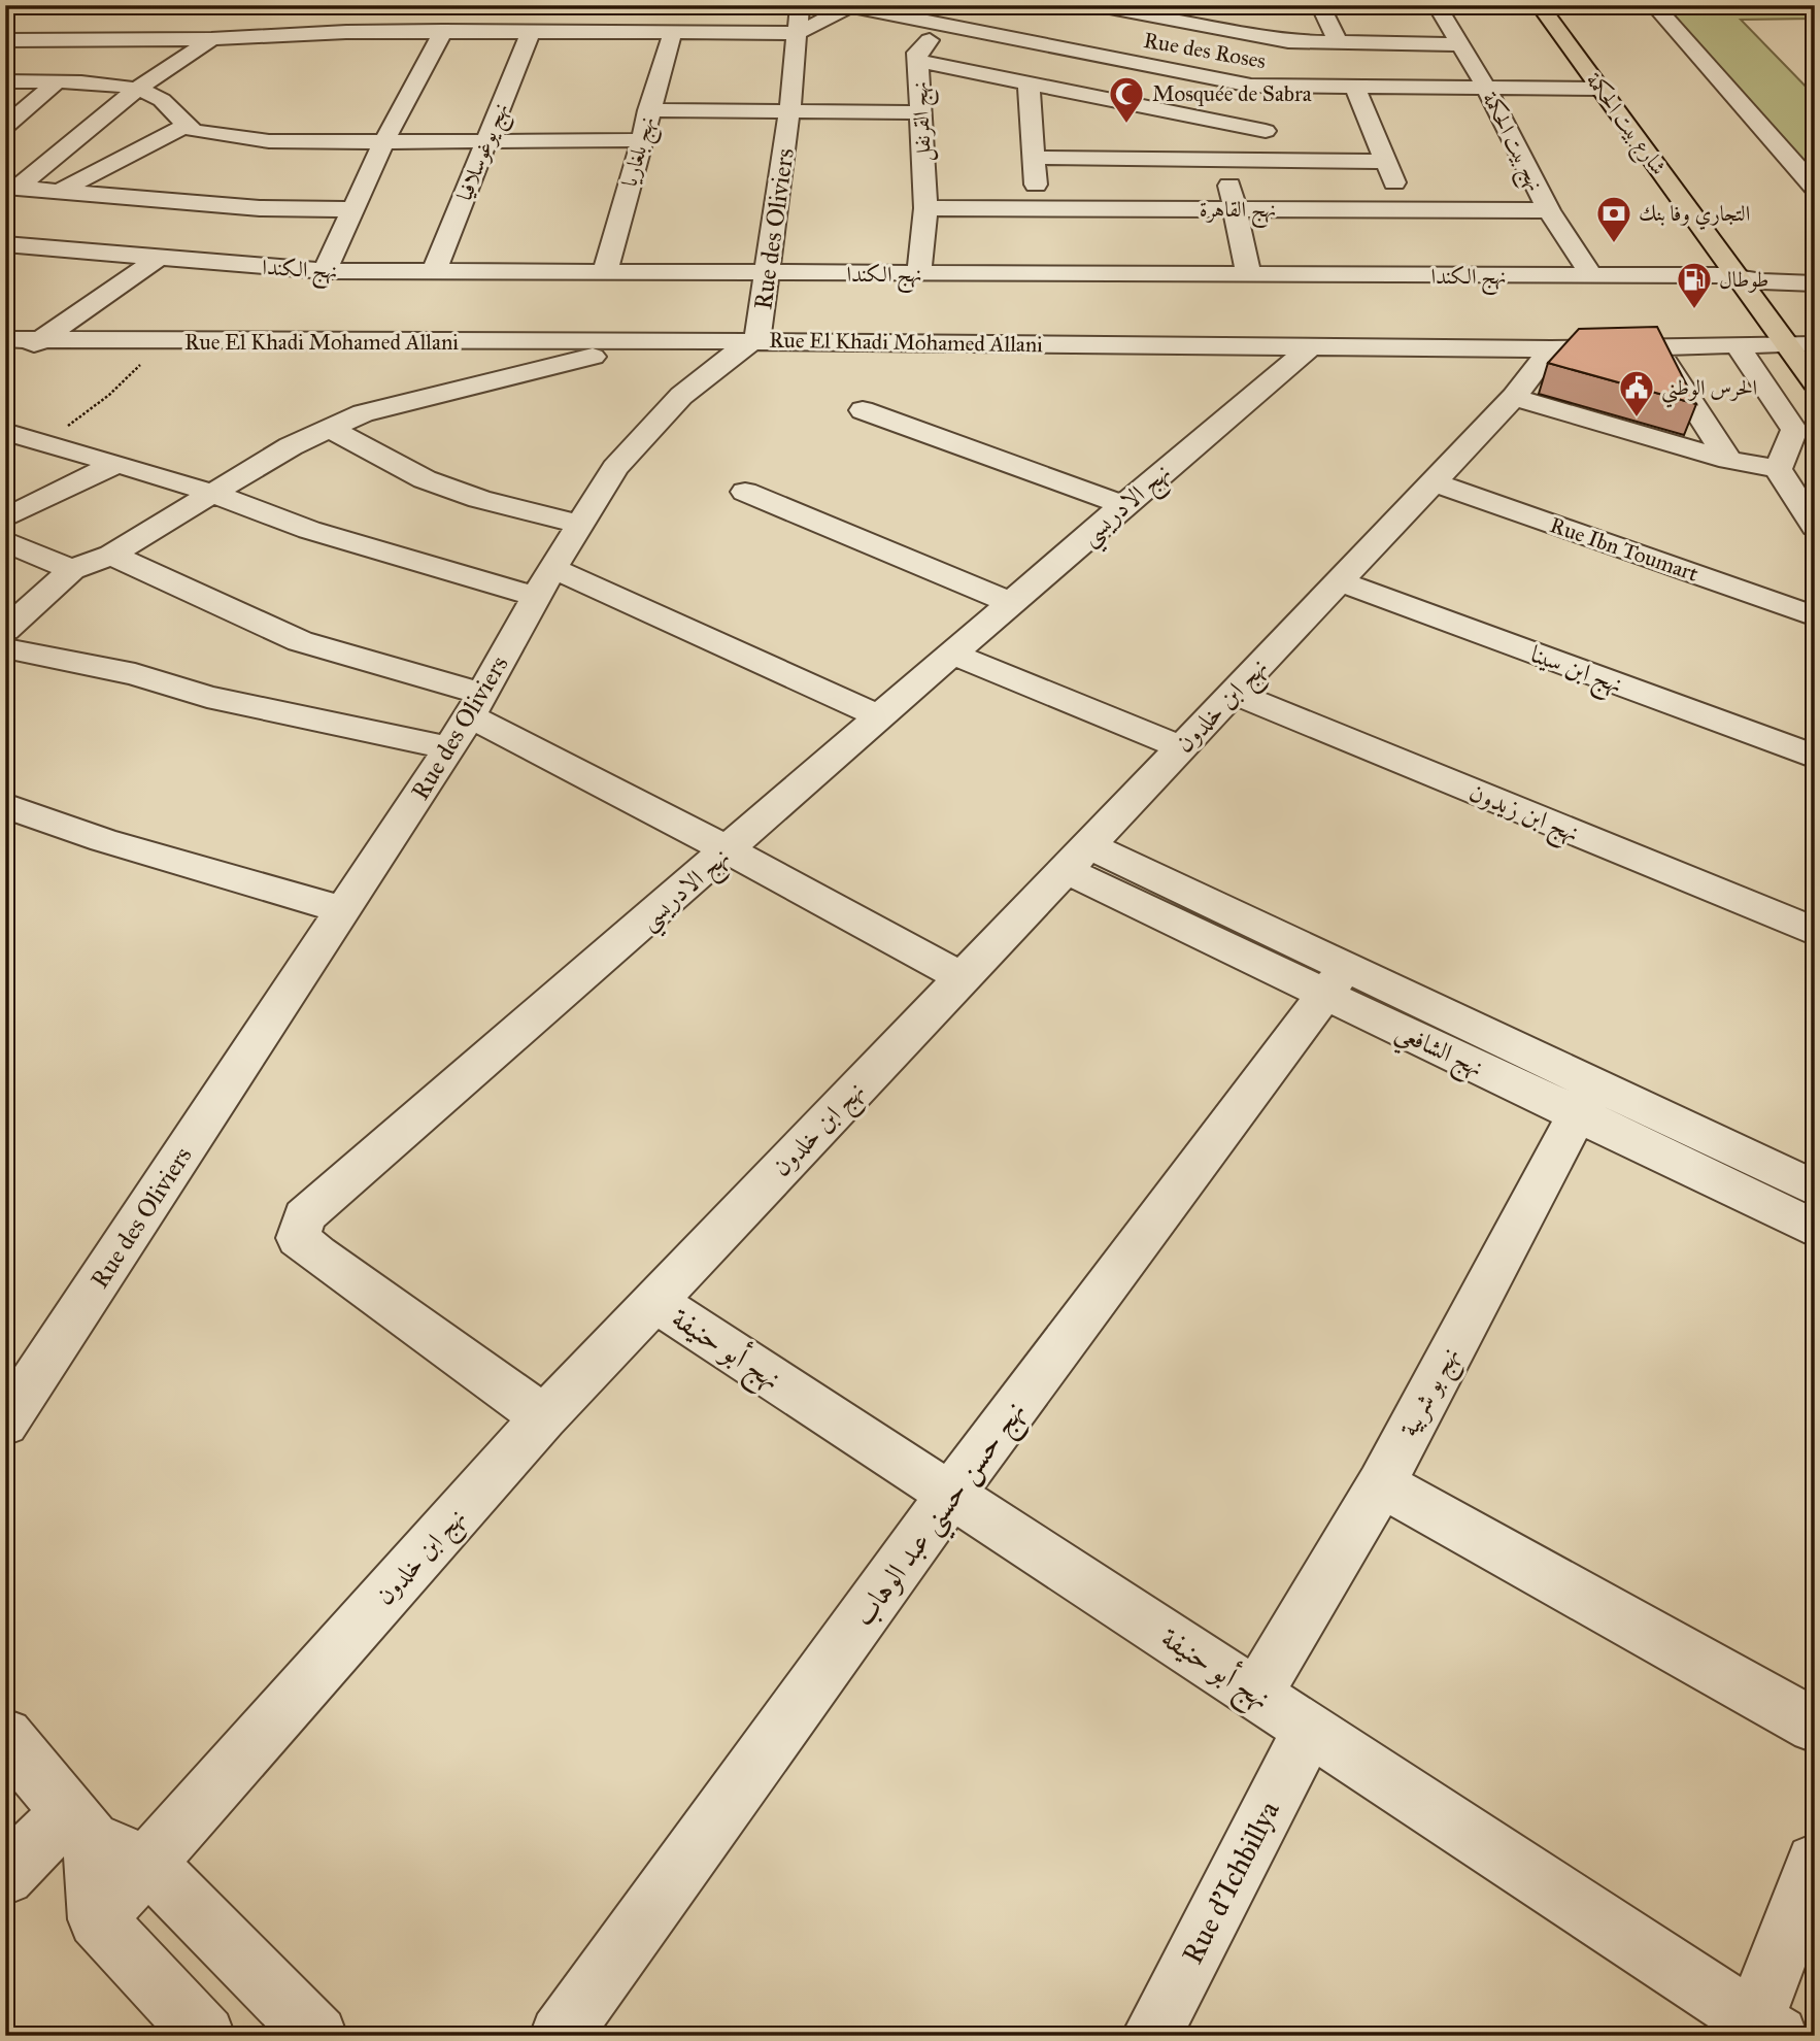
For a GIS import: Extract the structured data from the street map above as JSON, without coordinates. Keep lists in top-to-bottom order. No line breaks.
{"streets":{"main road":["شارع بيت الحكمة"],"street":["Rue des Roses","نهج القرنفل","نهج بيت الحكمة","نهج يوغوسلافيا","نهج بلغاريا","نهج القاهرة","Rue des Oliviers","نهج الكندا","Rue El Khadi Mohamed Allani","نهج الادريسي","Rue Ibn Toumart","نهج ابن سينا","نهج ابن خلدون","نهج ابن زيدون","نهج الشافعي","نهج أبو حنيفة","نهج بو شربية","نهج حسن حسني عبد الوهاب","Rue d'Ichbillya"]},"crossings":[["Rue des Roses","نهج القرنفل"],["Rue des Roses","شارع بيت الحكمة"],["Rue des Roses","نهج بيت الحكمة"],["نهج القرنفل","نهج القاهرة"],["نهج القرنفل","نهج الكندا"],["شارع بيت الحكمة","نهج الكندا"],["شارع بيت الحكمة","Rue El Khadi Mohamed Allani"],["نهج بيت الحكمة","نهج القاهرة"],["نهج بيت الحكمة","نهج الكندا"],["نهج يوغوسلافيا","نهج الكندا"],["نهج بلغاريا","نهج الكندا"],["Rue des Oliviers","نهج الكندا"],["Rue des Oliviers","Rue El Khadi Mohamed Allani"],["Rue El Khadi Mohamed Allani","نهج الادريسي"],["Rue El Khadi Mohamed Allani","نهج ابن خلدون"],["نهج الادريسي","نهج ابن خلدون"],["Rue Ibn Toumart","نهج ابن خلدون"],["نهج ابن سينا","نهج ابن خلدون"],["نهج ابن خلدون","نهج ابن زيدون"],["نهج ابن خلدون","نهج الشافعي"],["نهج ابن خلدون","نهج أبو حنيفة"],["نهج الشافعي","نهج بو شربية"],["نهج الشافعي","نهج حسن حسني عبد الوهاب"],["نهج أبو حنيفة","نهج بو شربية"],["نهج أبو حنيفة","نهج حسن حسني عبد الوهاب"],["نهج أبو حنيفة","Rue d'Ichbillya"]],"places":{"mosque":["Mosquée de Sabra"],"bank":["التجاري وفا بنك"],"fuel station":["طوطال"],"public building":["الحرس الوطني"]}}
